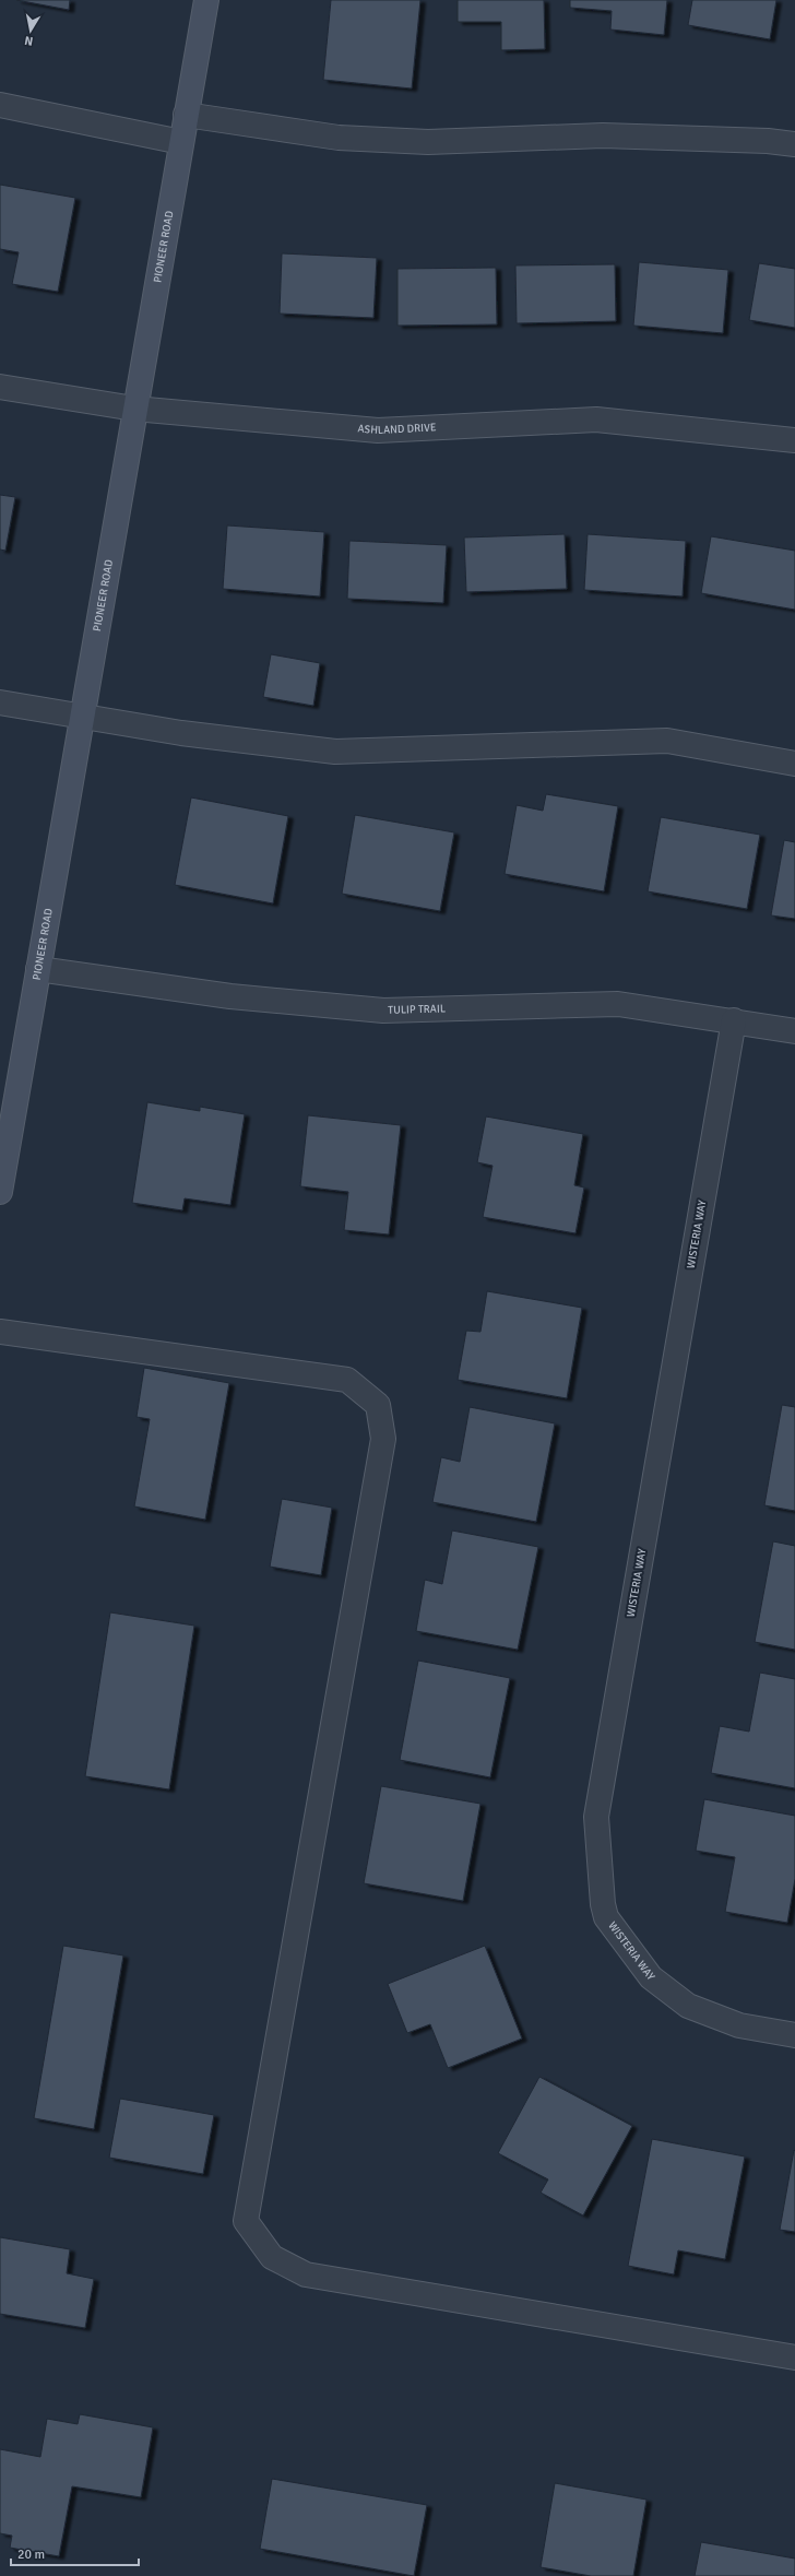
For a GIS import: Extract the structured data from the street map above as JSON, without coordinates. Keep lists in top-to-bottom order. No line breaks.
{"streets":{"main road":["PIONEER ROAD"],"street":["ASHLAND DRIVE","TULIP TRAIL","WISTERIA WAY"]},"crossings":[["PIONEER ROAD","ASHLAND DRIVE"],["PIONEER ROAD","TULIP TRAIL"],["TULIP TRAIL","WISTERIA WAY"]],"scale_bar":"20 m","north":"bottom"}
